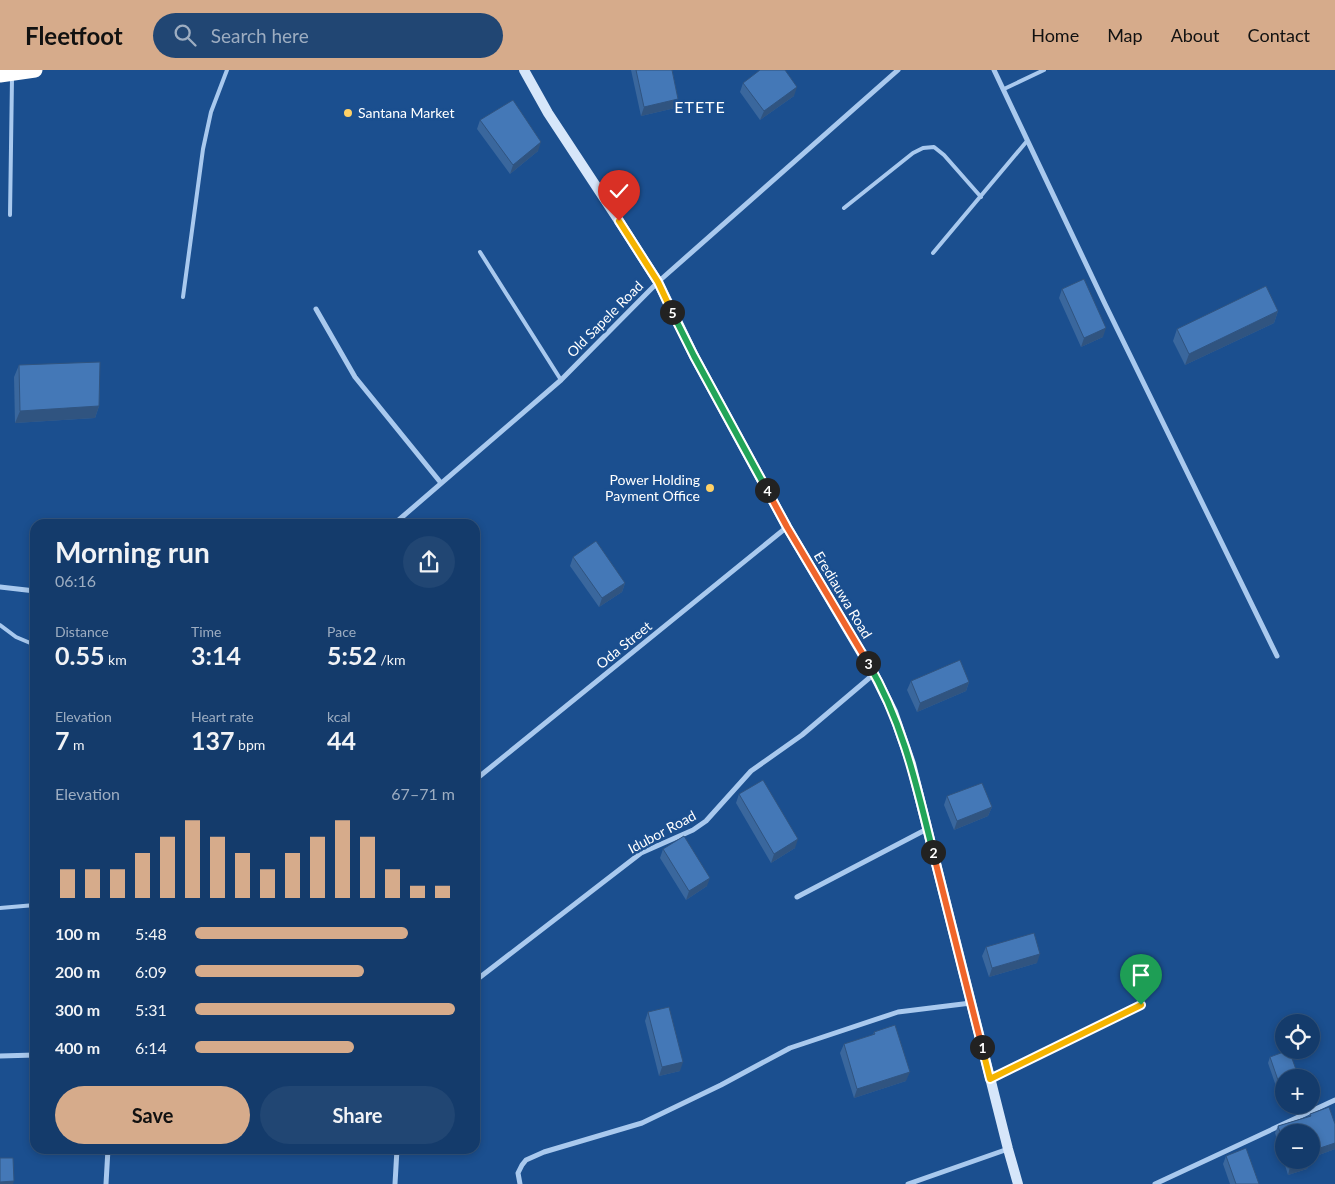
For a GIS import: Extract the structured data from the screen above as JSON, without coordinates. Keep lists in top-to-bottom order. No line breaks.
{"streets":{"street":["Old Sapele Road","Erediauwa Road","Oda Street","Idubor Road"]},"crossings":[["Old Sapele Road","Erediauwa Road"],["Erediauwa Road","Oda Street"],["Erediauwa Road","Idubor Road"]],"districts":["ETETE"],"places":["Santana Market","Power Holding Payment Office"],"page":{"header":"Fleetfoot","search":"Search here","nav":["Home","Map","About","Contact"],"pins":["5","4","3","2","1"],"heading":["Morning run","06:16"],"stats":[["Distance","0.55 km"],["Time","3:14"],["Pace","5:52 /km"],["Elevation","7 m"],["Heart rate","137 bpm"],["kcal","44"]],"chart":["Elevation","67–71 m"],"list":[{"name":"100 m","note":"5:48"},{"name":"200 m","note":"6:09"},{"name":"300 m","note":"5:31"},{"name":"400 m","note":"6:14"}],"map_buttons":["+","−"],"buttons":["Save","Share"]}}
